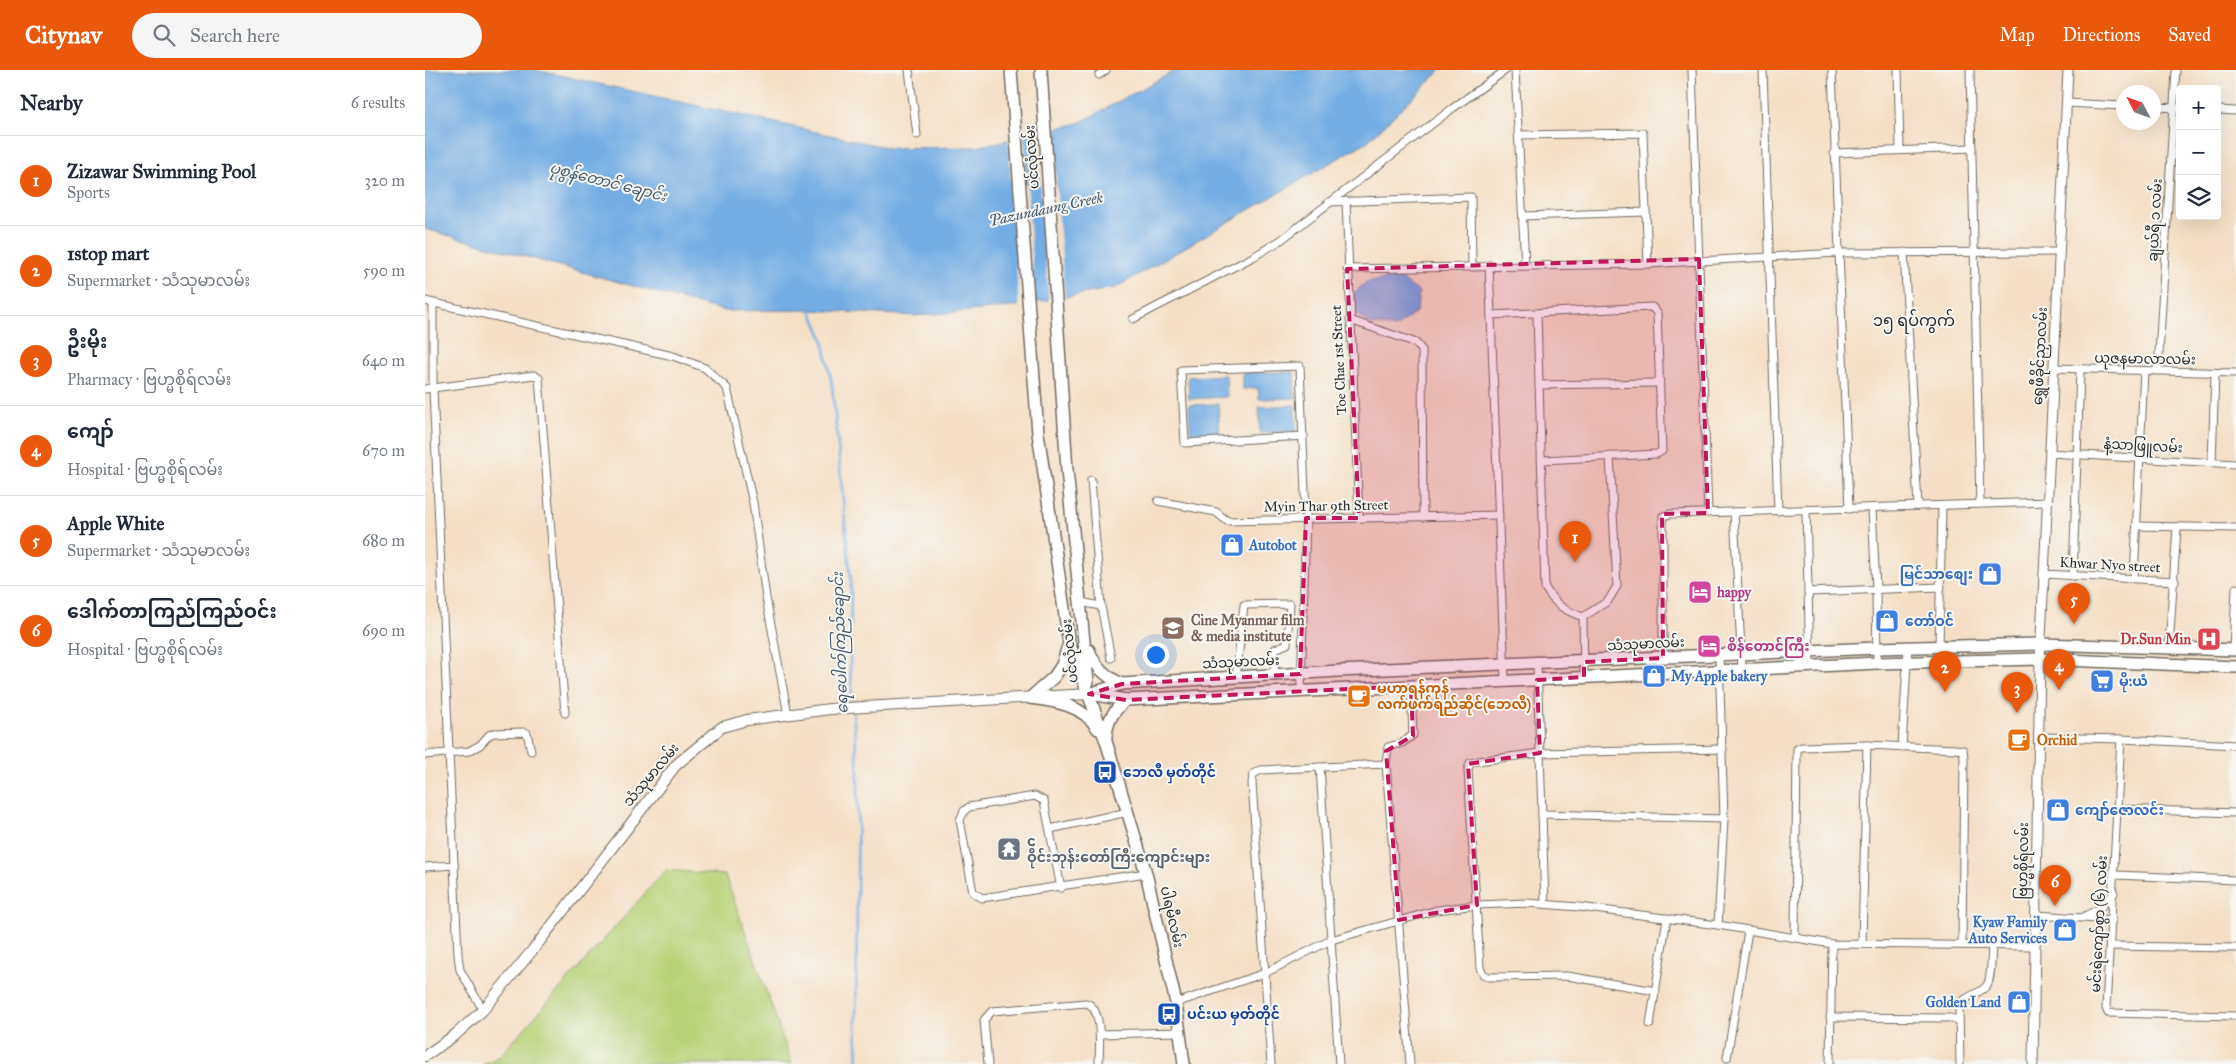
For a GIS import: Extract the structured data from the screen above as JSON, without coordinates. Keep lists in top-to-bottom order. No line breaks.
{"streets":{"main road":["ပင်လုံလမ်း","သံသုမာလမ်း","ပါရမီလမ်း"],"street":["ချယ်ရီ ၁ လမ်း","ရွှေဖီခိုင်ညှာလမ်း","ယုဇနမာလာလမ်း","Toe Chae 1st Street","နံ့သာဖြူလမ်း","Myin Thar 9th Street","Khwar Nyo street","ဗြဟ္မစိုရ်လမ်း","မင်းရဲကျော်စွာ (၆) လမ်း"]},"crossings":[["ပင်လုံလမ်း","သံသုမာလမ်း"],["ပင်လုံလမ်း","ပါရမီလမ်း"],["ချယ်ရီ ၁ လမ်း","ယုဇနမာလာလမ်း"],["ရွှေဖီခိုင်ညှာလမ်း","ယုဇနမာလာလမ်း"],["ရွှေဖီခိုင်ညှာလမ်း","နံ့သာဖြူလမ်း"],["ရွှေဖီခိုင်ညှာလမ်း","Khwar Nyo street"],["ရွှေဖီခိုင်ညှာလမ်း","သံသုမာလမ်း"],["ရွှေဖီခိုင်ညှာလမ်း","ဗြဟ္မစိုရ်လမ်း"],["Toe Chae 1st Street","Myin Thar 9th Street"],["သံသုမာလမ်း","ဗြဟ္မစိုရ်လမ်း"],["သံသုမာလမ်း","ပါရမီလမ်း"]],"districts":["၁၅ ရပ်ကွက်"],"water":["ပုစွန်တောင် ချောင်း","Pazundaung Creek","ရေပေါက်ကြည်ချောင်း"],"places":{"shop":["Autobot","မြင်သာစျေး","တော်ဝင်","My Apple bakery","ကျော်ဇောလင်း","Kyaw Family Auto Services","Golden Land"],"hotel":["happy","စိန်တောင်ကြီး"],"school or university":["Cine Myanmar film & media institute"],"hospital":["Dr.Sun Min"],"supermarket":["မို:ယံ"],"cafe":["မဟာရန်ကုန် လက်ဖက်ရည်ဆိုင်(ဘေလီ)","Orchid"],"bus stop":["ဘေလီ မှတ်တိုင်","ပင်းယ မှတ်တိုင်"],"temple":["၄ ဝိုင်းဘုန်းတော်ကြီးကျောင်းများ"]},"north":"top left","page":{"header":"Citynav","search":"Search here","nav":["Map","Directions","Saved"],"heading":["Nearby","6 results"],"map_buttons":["+","−"],"list":[{"mark":"1","name":"Zizawar Swimming Pool","note":"Sports","value":"320 m"},{"mark":"2","name":"1stop mart","note":"Supermarket · သံသုမာလမ်း","value":"590 m"},{"mark":"3","name":"ဦးမိုး","note":"Pharmacy · ဗြဟ္မစိုရ်လမ်း","value":"640 m"},{"mark":"4","name":"ကျော်","note":"Hospital · ဗြဟ္မစိုရ်လမ်း","value":"670 m"},{"mark":"5","name":"Apple White","note":"Supermarket · သံသုမာလမ်း","value":"680 m"},{"mark":"6","name":"ဒေါက်တာကြည်ကြည်ဝင်း","note":"Hospital · ဗြဟ္မစိုရ်လမ်း","value":"690 m"}],"pins":["1","5","4","2","3","6"]}}
